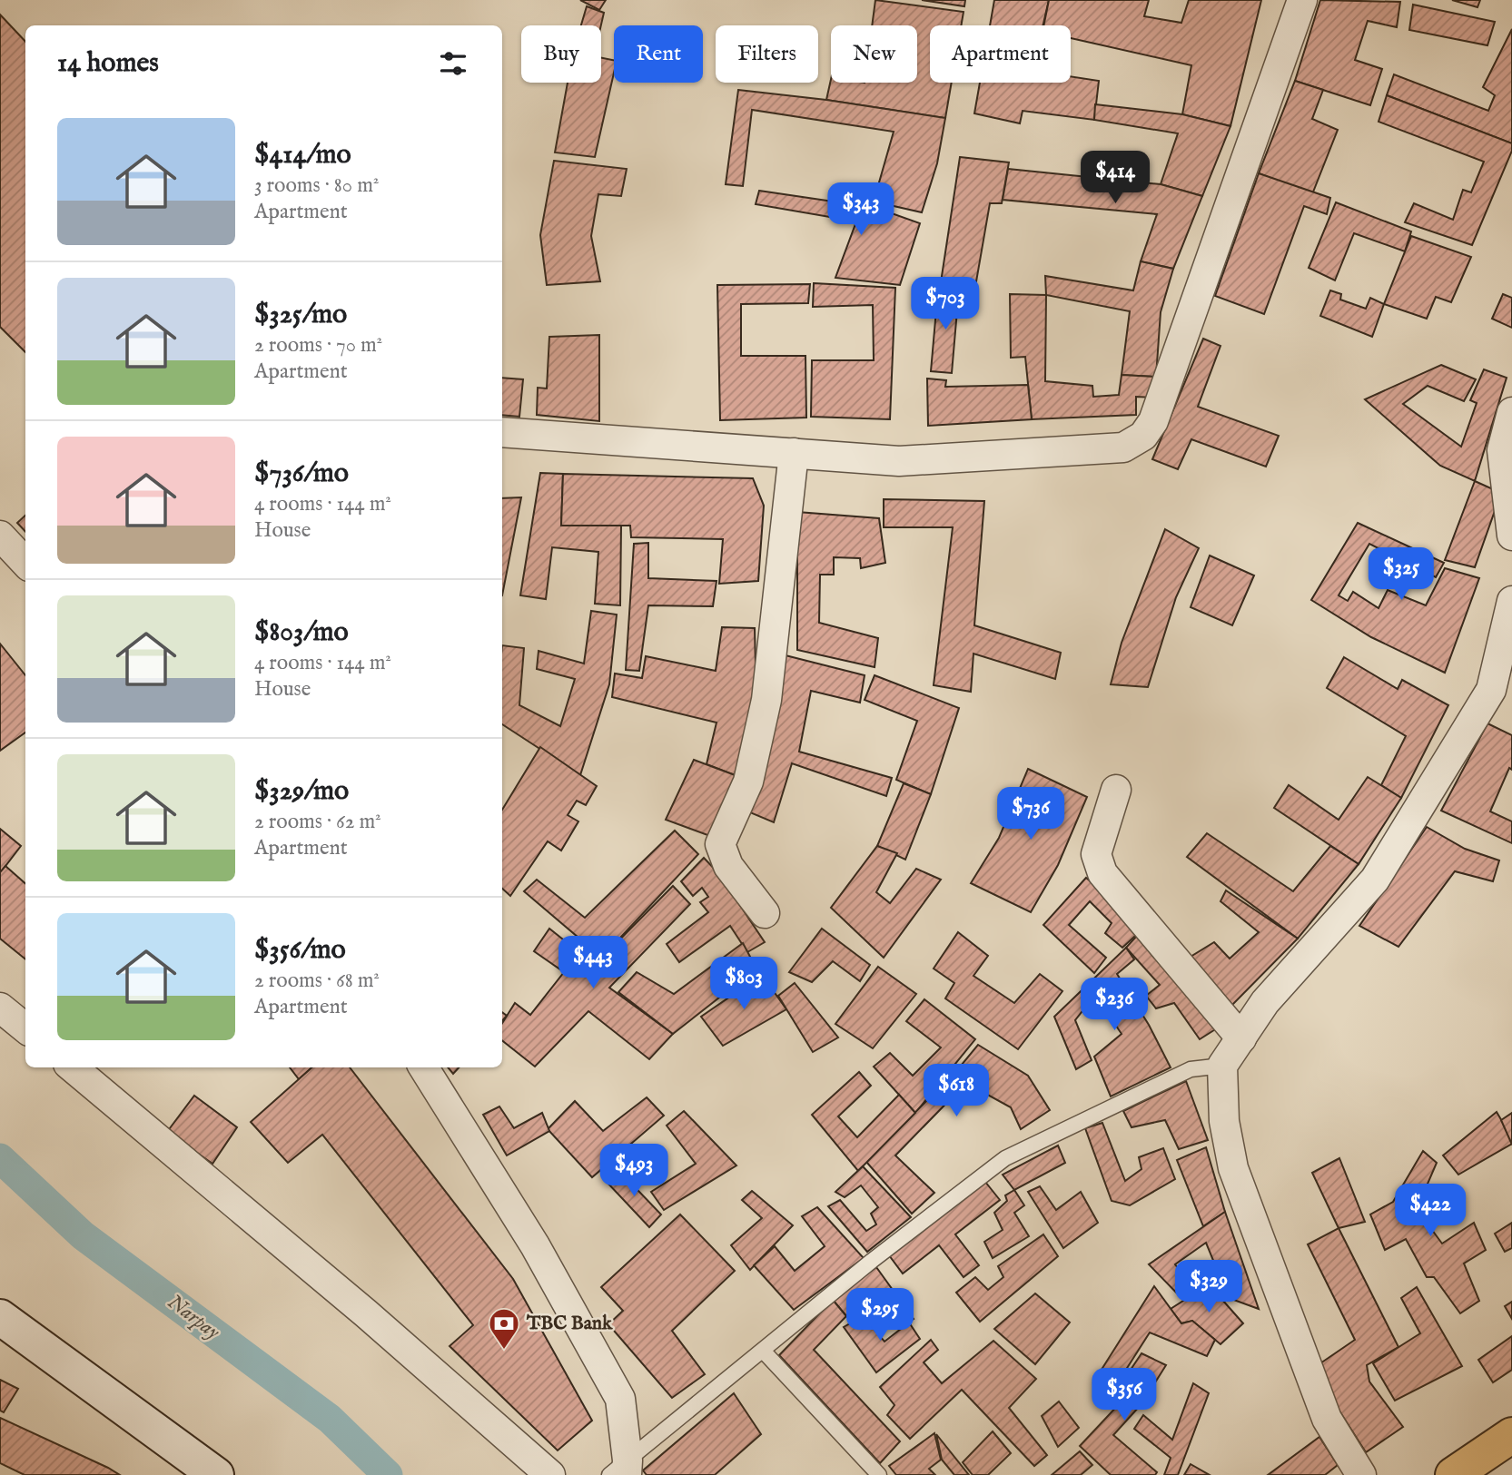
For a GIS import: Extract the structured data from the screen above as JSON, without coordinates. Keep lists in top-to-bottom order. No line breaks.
{"water":["Narpay"],"places":{"bank":["TBC Bank"]},"page":{"chip":["Buy","Rent","Filters","New","Apartment"],"heading":"14 homes","list":[{"name":"$414/mo","note":"3 rooms · 80 m² · Apartment"},{"name":"$325/mo","note":"2 rooms · 70 m² · Apartment"},{"name":"$736/mo","note":"4 rooms · 144 m² · House"},{"name":"$803/mo","note":"4 rooms · 144 m² · House"},{"name":"$329/mo","note":"2 rooms · 62 m² · Apartment"},{"name":"$356/mo","note":"2 rooms · 68 m² · Apartment"}],"price":["$414","$343","$703","$325","$736","$443","$803","$236","$618","$493","$422","$329","$295","$356"]}}
